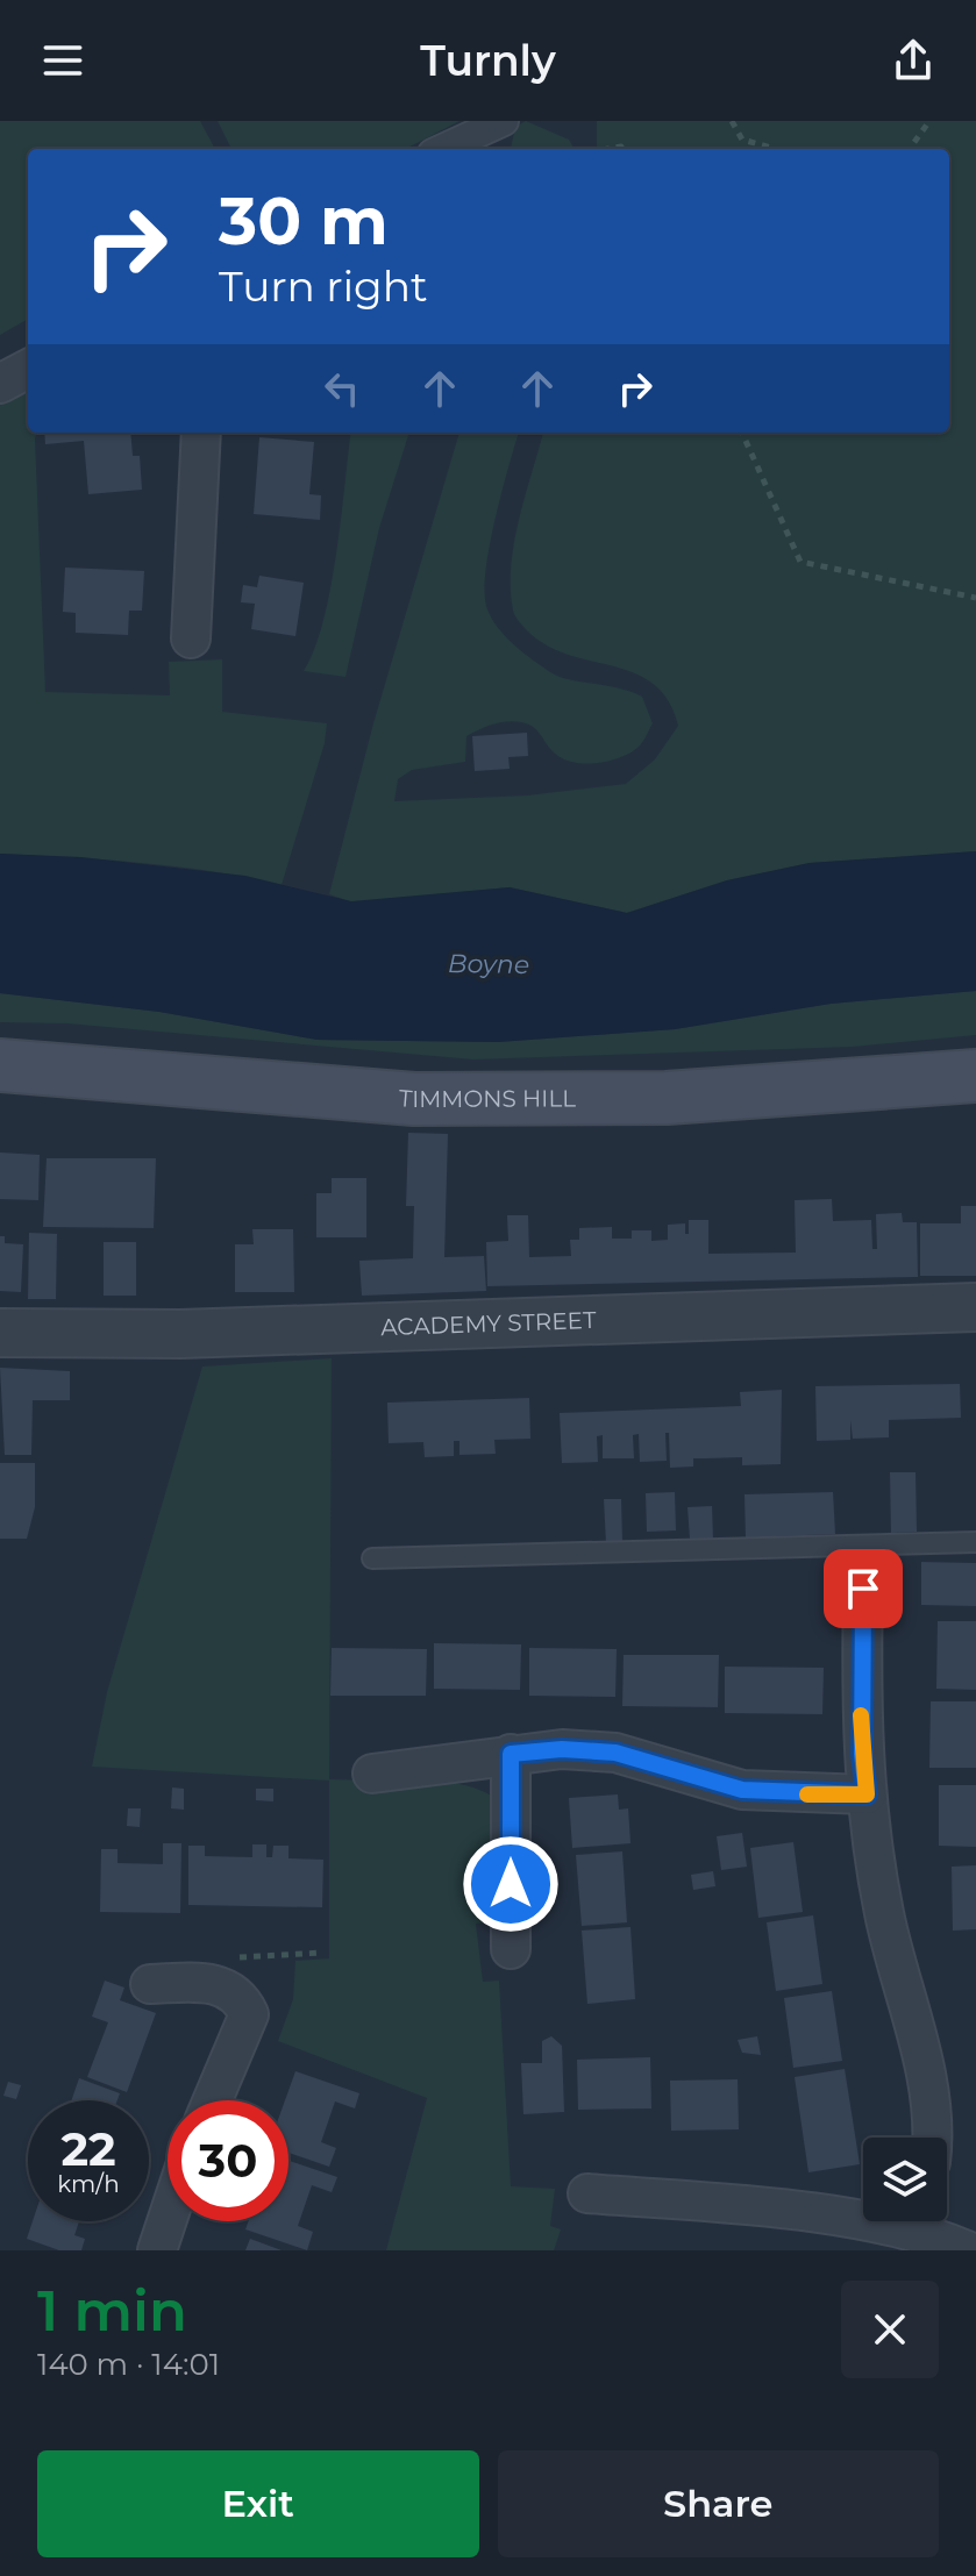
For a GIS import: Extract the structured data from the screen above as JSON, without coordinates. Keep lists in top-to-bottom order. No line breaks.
{"streets":{"main road":["TIMMONS HILL"],"street":["ACADEMY STREET"]},"water":["Boyne"],"page":{"header":"Turnly","turn":["30 m","Turn right"],"speed":"22 km/h","limit":"30","heading":["1 min","140 m · 14:01"],"buttons":["Exit","Share"]}}
